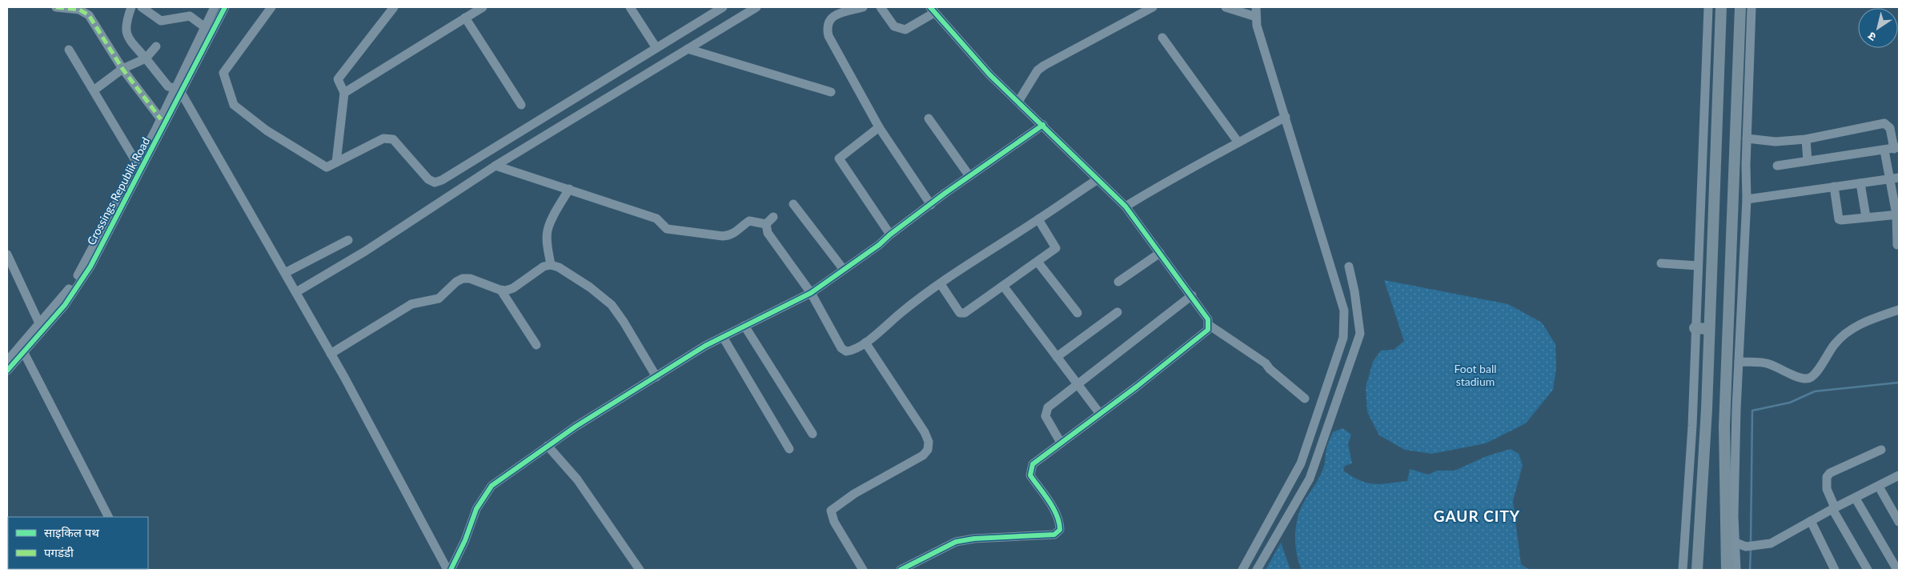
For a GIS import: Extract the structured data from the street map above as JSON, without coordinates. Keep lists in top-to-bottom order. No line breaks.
{"streets":{"street":["Crossings Republik Road"]},"districts":["GAUR CITY"],"parks":["Foot ball stadium"],"legend":["साइकिल पथ","पगडंडी"],"north":"bottom left"}
